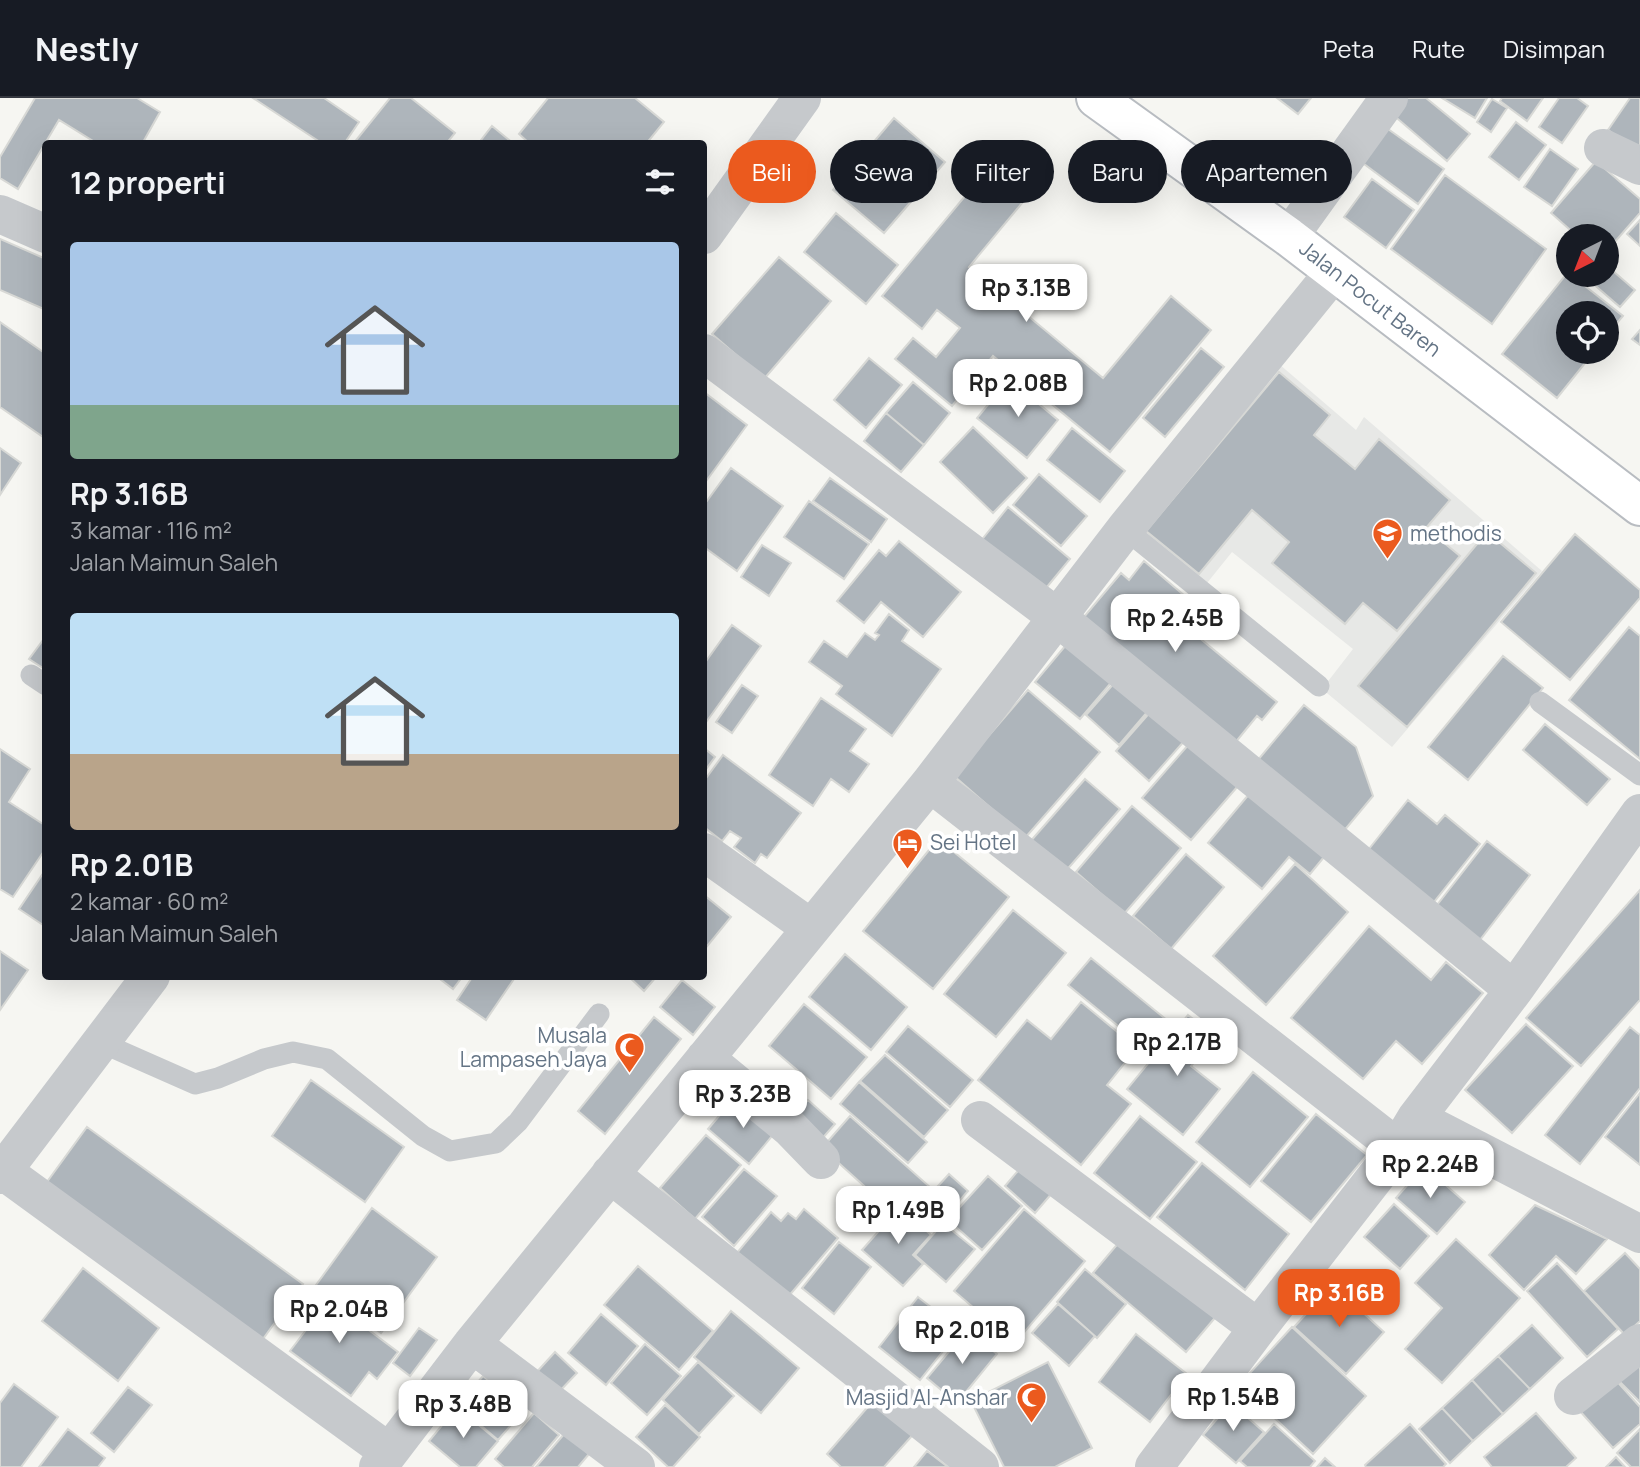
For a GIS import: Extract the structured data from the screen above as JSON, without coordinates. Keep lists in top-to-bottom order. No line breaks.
{"streets":{"main road":["Jalan Pocut Baren"]},"places":{"school or university":["methodis"],"hotel":["Sei Hotel"],"mosque":["Musala Lampaseh Jaya","Masjid Al-Anshar"]},"north":"bottom left","page":{"header":"Nestly","nav":["Peta","Rute","Disimpan"],"chip":["Beli","Sewa","Filter","Baru","Apartemen"],"heading":"12 properti","list":[{"name":"Rp 3.16B","note":"3 kamar · 116 m² · Jalan Maimun Saleh"},{"name":"Rp 2.01B","note":"2 kamar · 60 m² · Jalan Maimun Saleh"}],"price":["Rp 3.13B","Rp 2.08B","Rp 2.45B","Rp 2.17B","Rp 3.23B","Rp 2.24B","Rp 1.49B","Rp 3.16B","Rp 2.04B","Rp 2.01B","Rp 1.54B","Rp 3.48B"]}}
